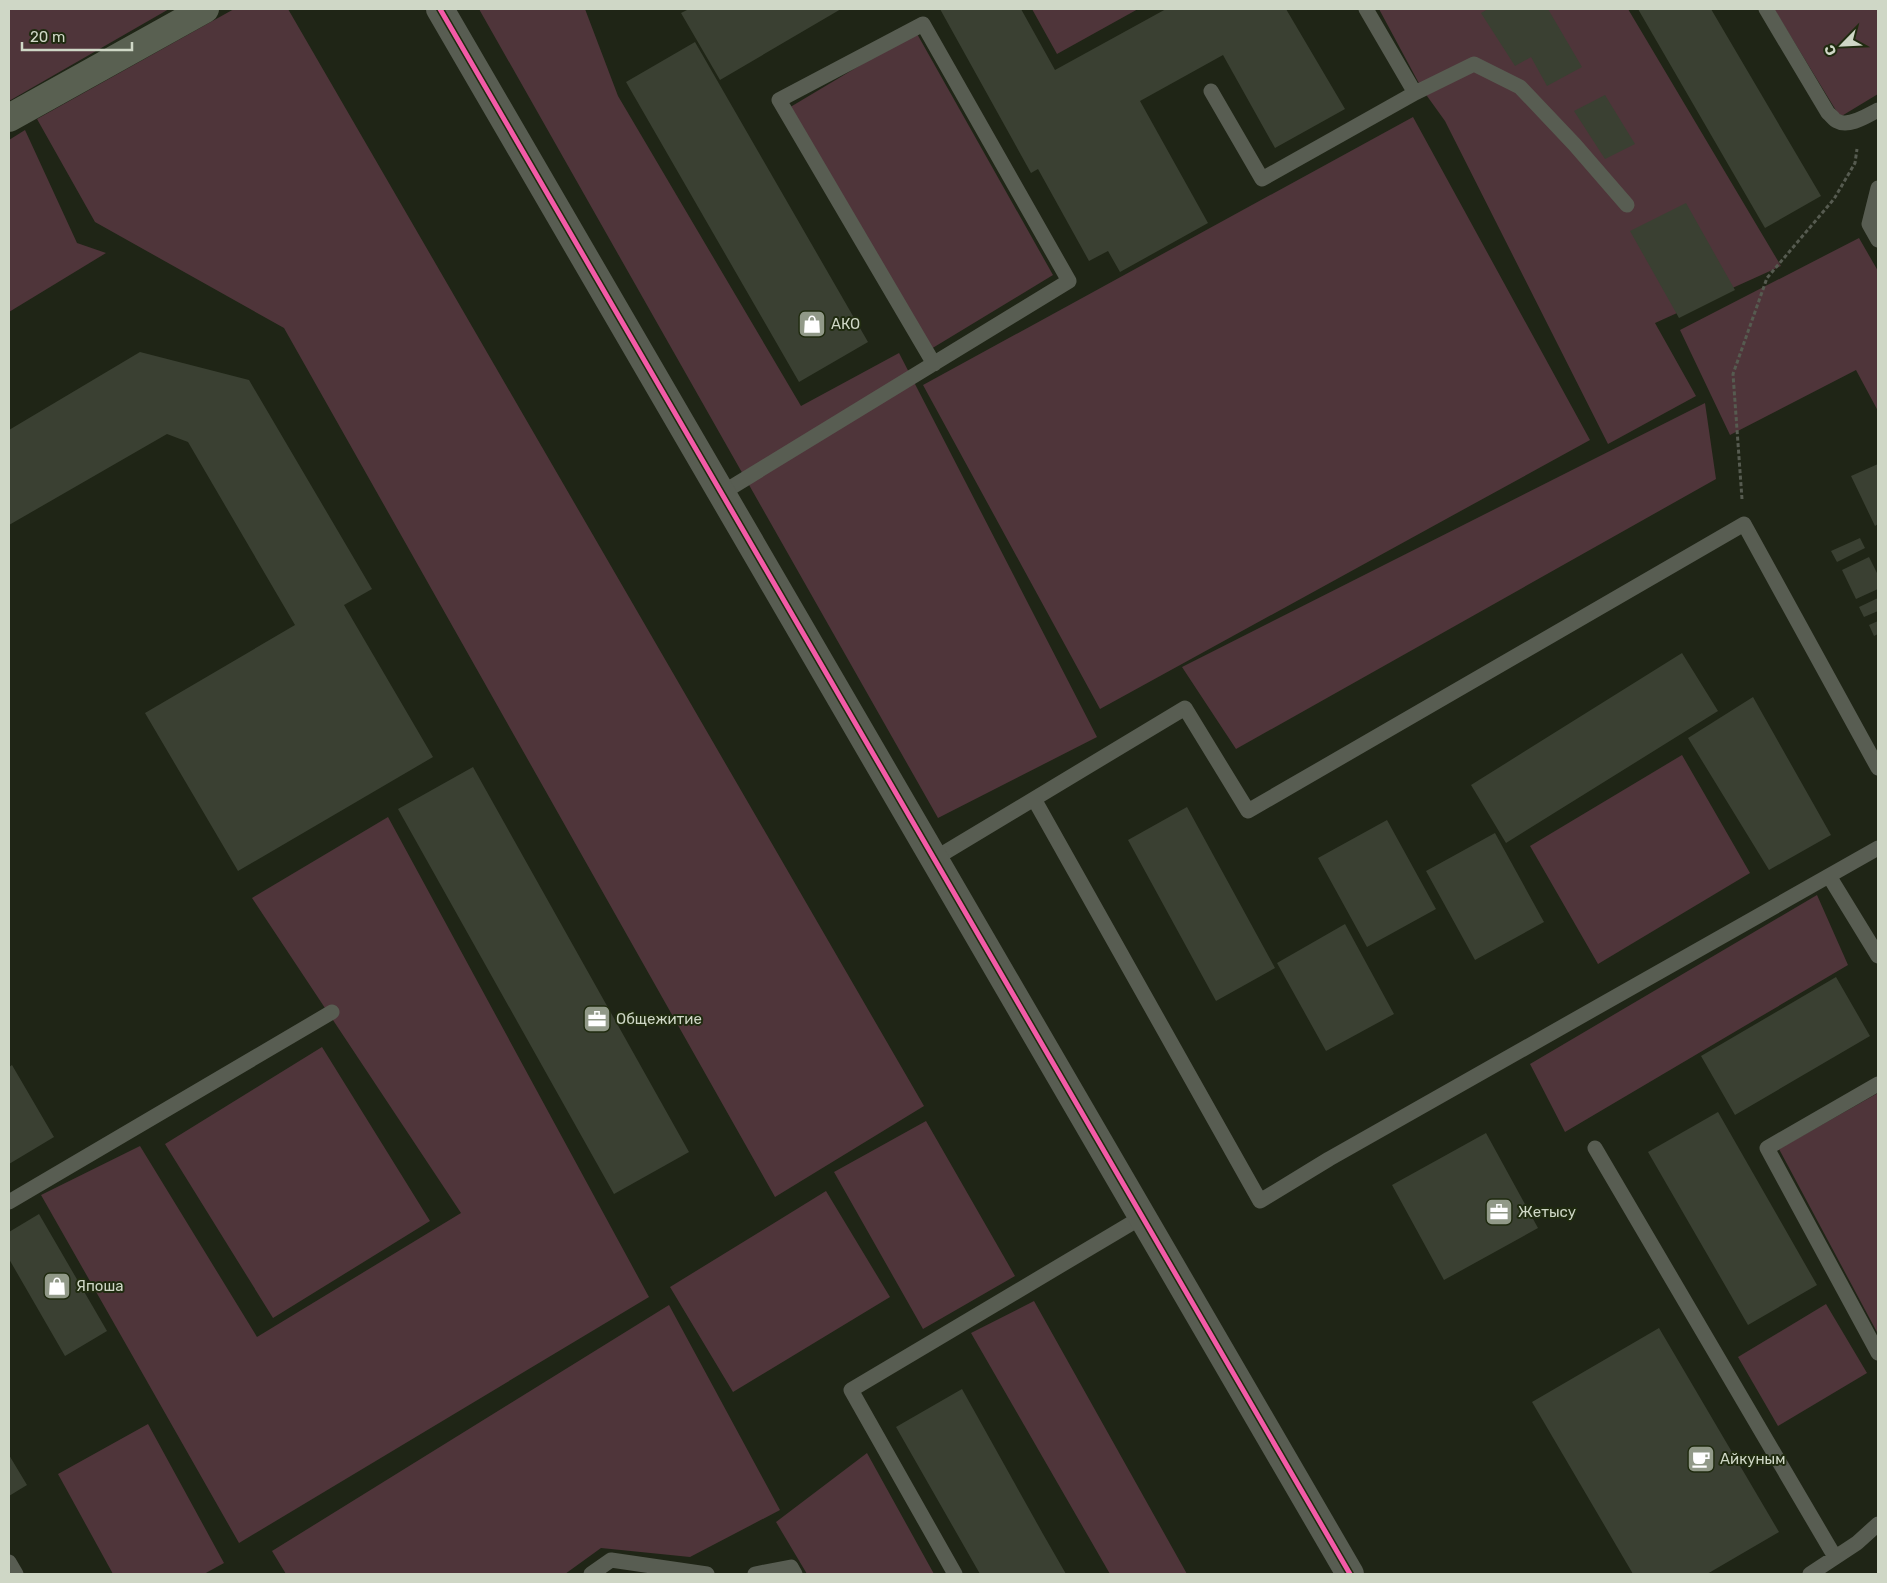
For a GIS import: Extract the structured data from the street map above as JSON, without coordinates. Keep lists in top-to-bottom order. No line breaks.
{"places":{"shop":["АКО","Япоша"],"office":["Общежитие","Жетысу"],"cafe":["Айкуным"]},"scale_bar":"20 m","north":"bottom left"}
